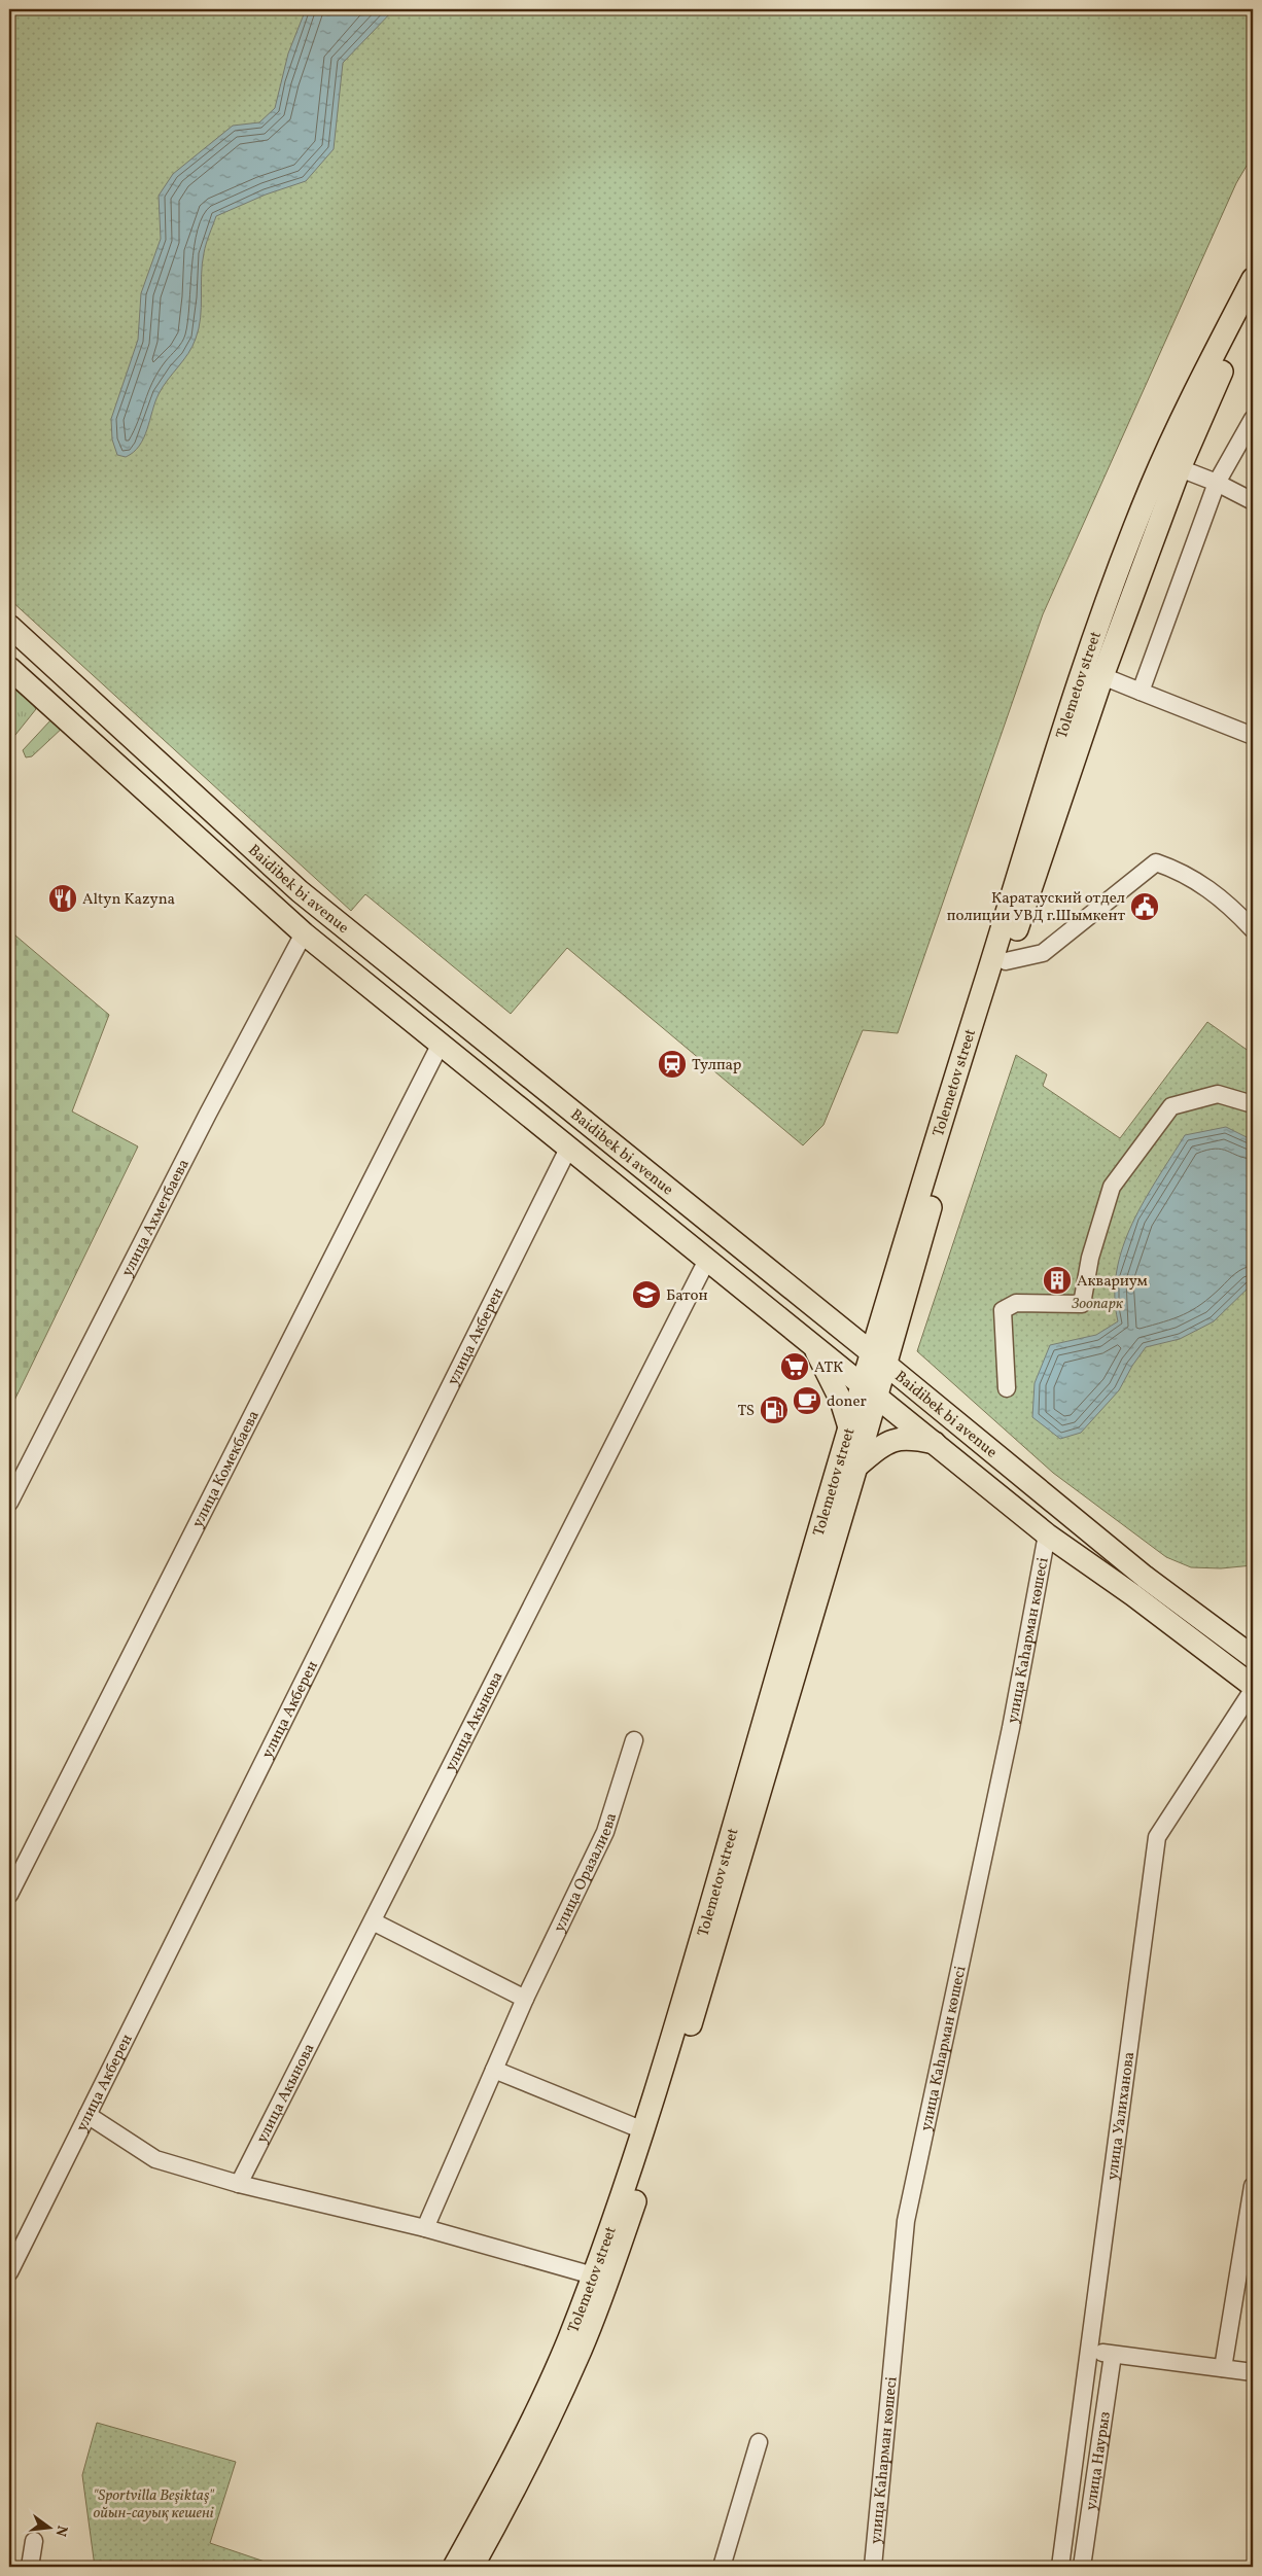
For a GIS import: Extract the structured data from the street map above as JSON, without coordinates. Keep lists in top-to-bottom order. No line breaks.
{"streets":{"main road":["Tolemetov street","Baidibek bi avenue"],"street":["улица Ахметбаева","улица Акберен","улица Комекбаева","улица Каһарман көшесі","улица Акынова","улица Оразалиева","улица Уалиханова","улица Наурыз"]},"crossings":[["Tolemetov street","Baidibek bi avenue"],["Baidibek bi avenue","улица Ахметбаева"],["Baidibek bi avenue","улица Акберен"],["Baidibek bi avenue","улица Комекбаева"],["Baidibek bi avenue","улица Каһарман көшесі"],["Baidibek bi avenue","улица Акынова"]],"parks":["Зоопарк","\"Sportvilla Beşiktaş\" ойын-сауық кешені"],"places":{"restaurant":["Altyn Kazyna"],"public building":["Каратауский отдел полиции УВД г.Шымкент"],"station":["Тулпар"],"building":["Аквариум"],"school or university":["Батон"],"supermarket":["АТК"],"cafe":["doner"],"fuel station":["TS"]},"north":"right"}
